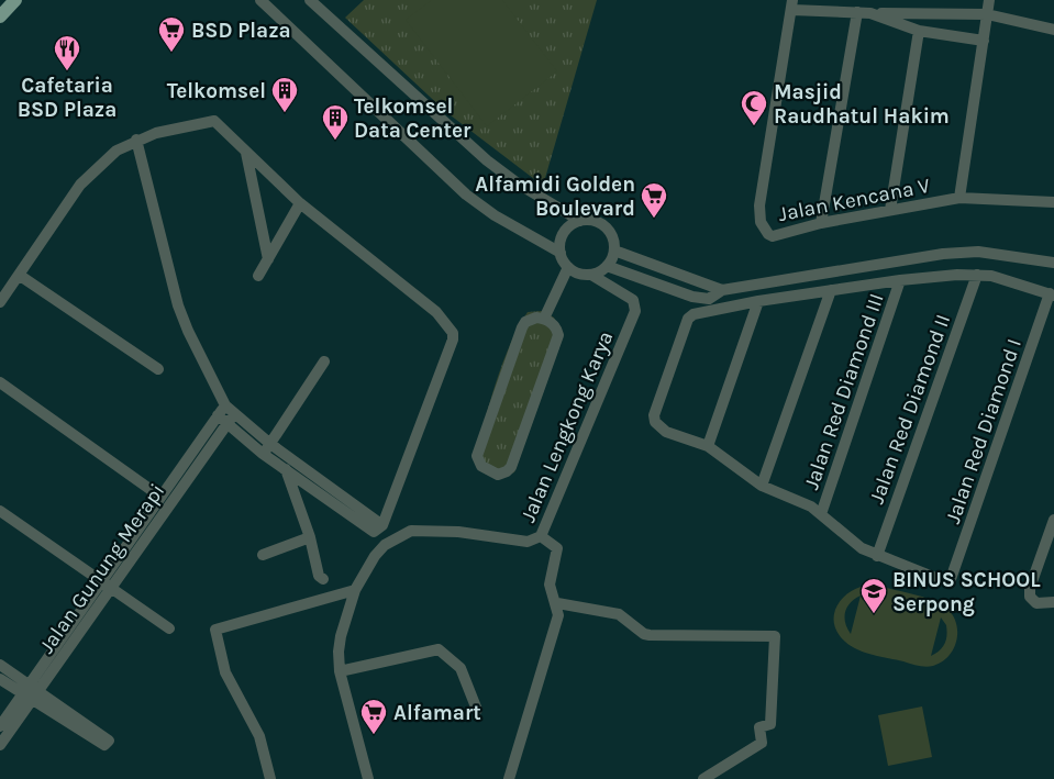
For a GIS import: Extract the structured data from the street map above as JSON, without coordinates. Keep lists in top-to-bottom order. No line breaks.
{"streets":{"street":["Jalan Kencana V","Jalan Red Diamond III","Jalan Red Diamond II","Jalan Lengkong Karya","Jalan Red Diamond I","Jalan Gunung Merapi"]},"crossings":[["Jalan Red Diamond II","Jalan Red Diamond I"]],"places":{"supermarket":["BSD Plaza","Alfamidi Golden Boulevard","Alfamart"],"restaurant":["Cafetaria BSD Plaza"],"building":["Telkomsel","Telkomsel Data Center"],"mosque":["Masjid Raudhatul Hakim"],"school or university":["BINUS SCHOOL Serpong"]}}
